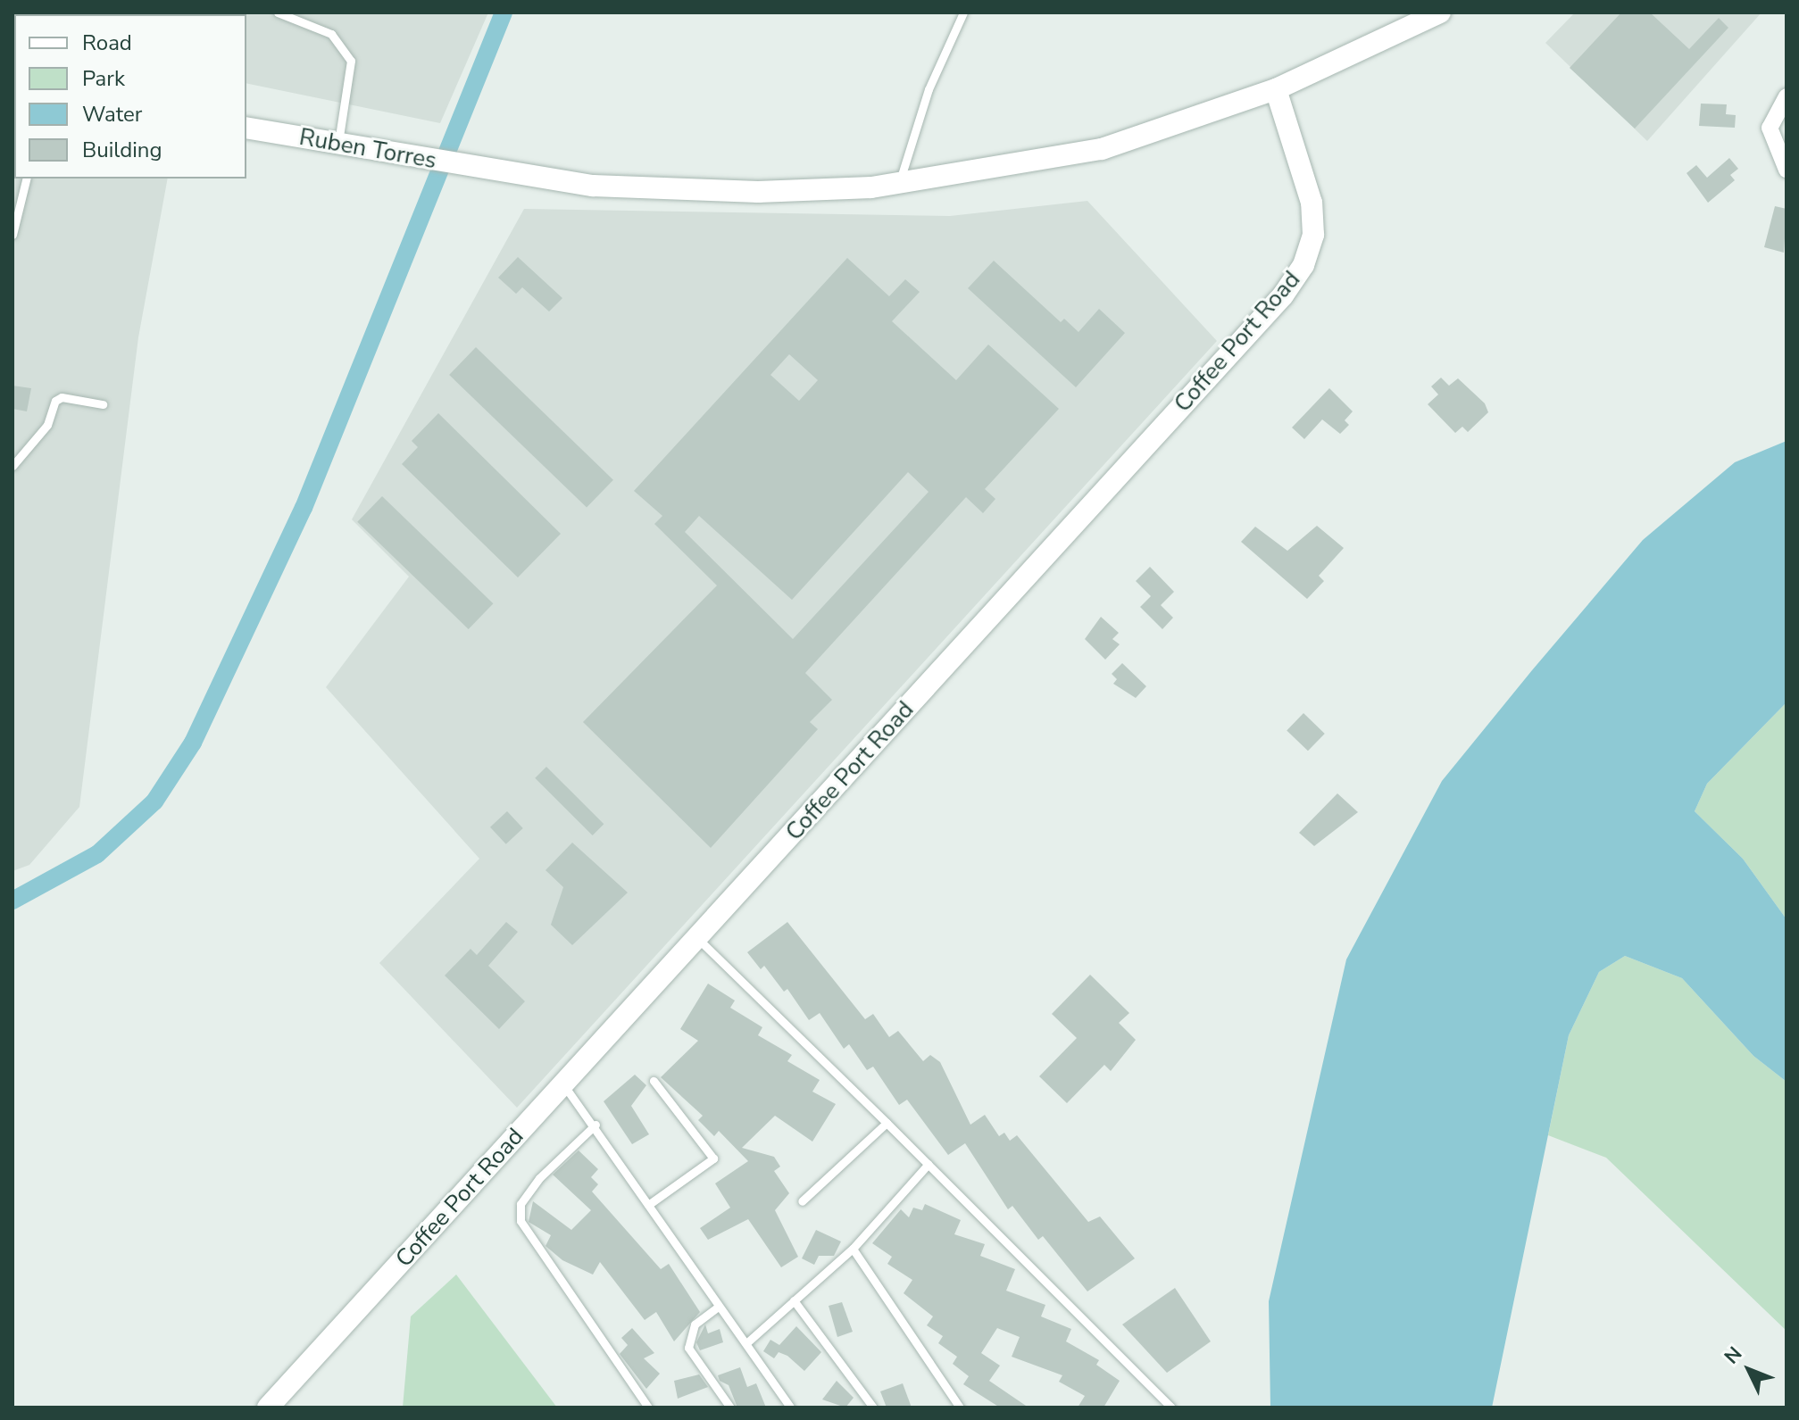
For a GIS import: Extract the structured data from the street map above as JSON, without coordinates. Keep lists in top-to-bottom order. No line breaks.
{"streets":{"street":["Ruben Torres","Coffee Port Road"]},"crossings":[["Ruben Torres","Coffee Port Road"]],"legend":["Road","Park","Water","Building"],"north":"top left"}
